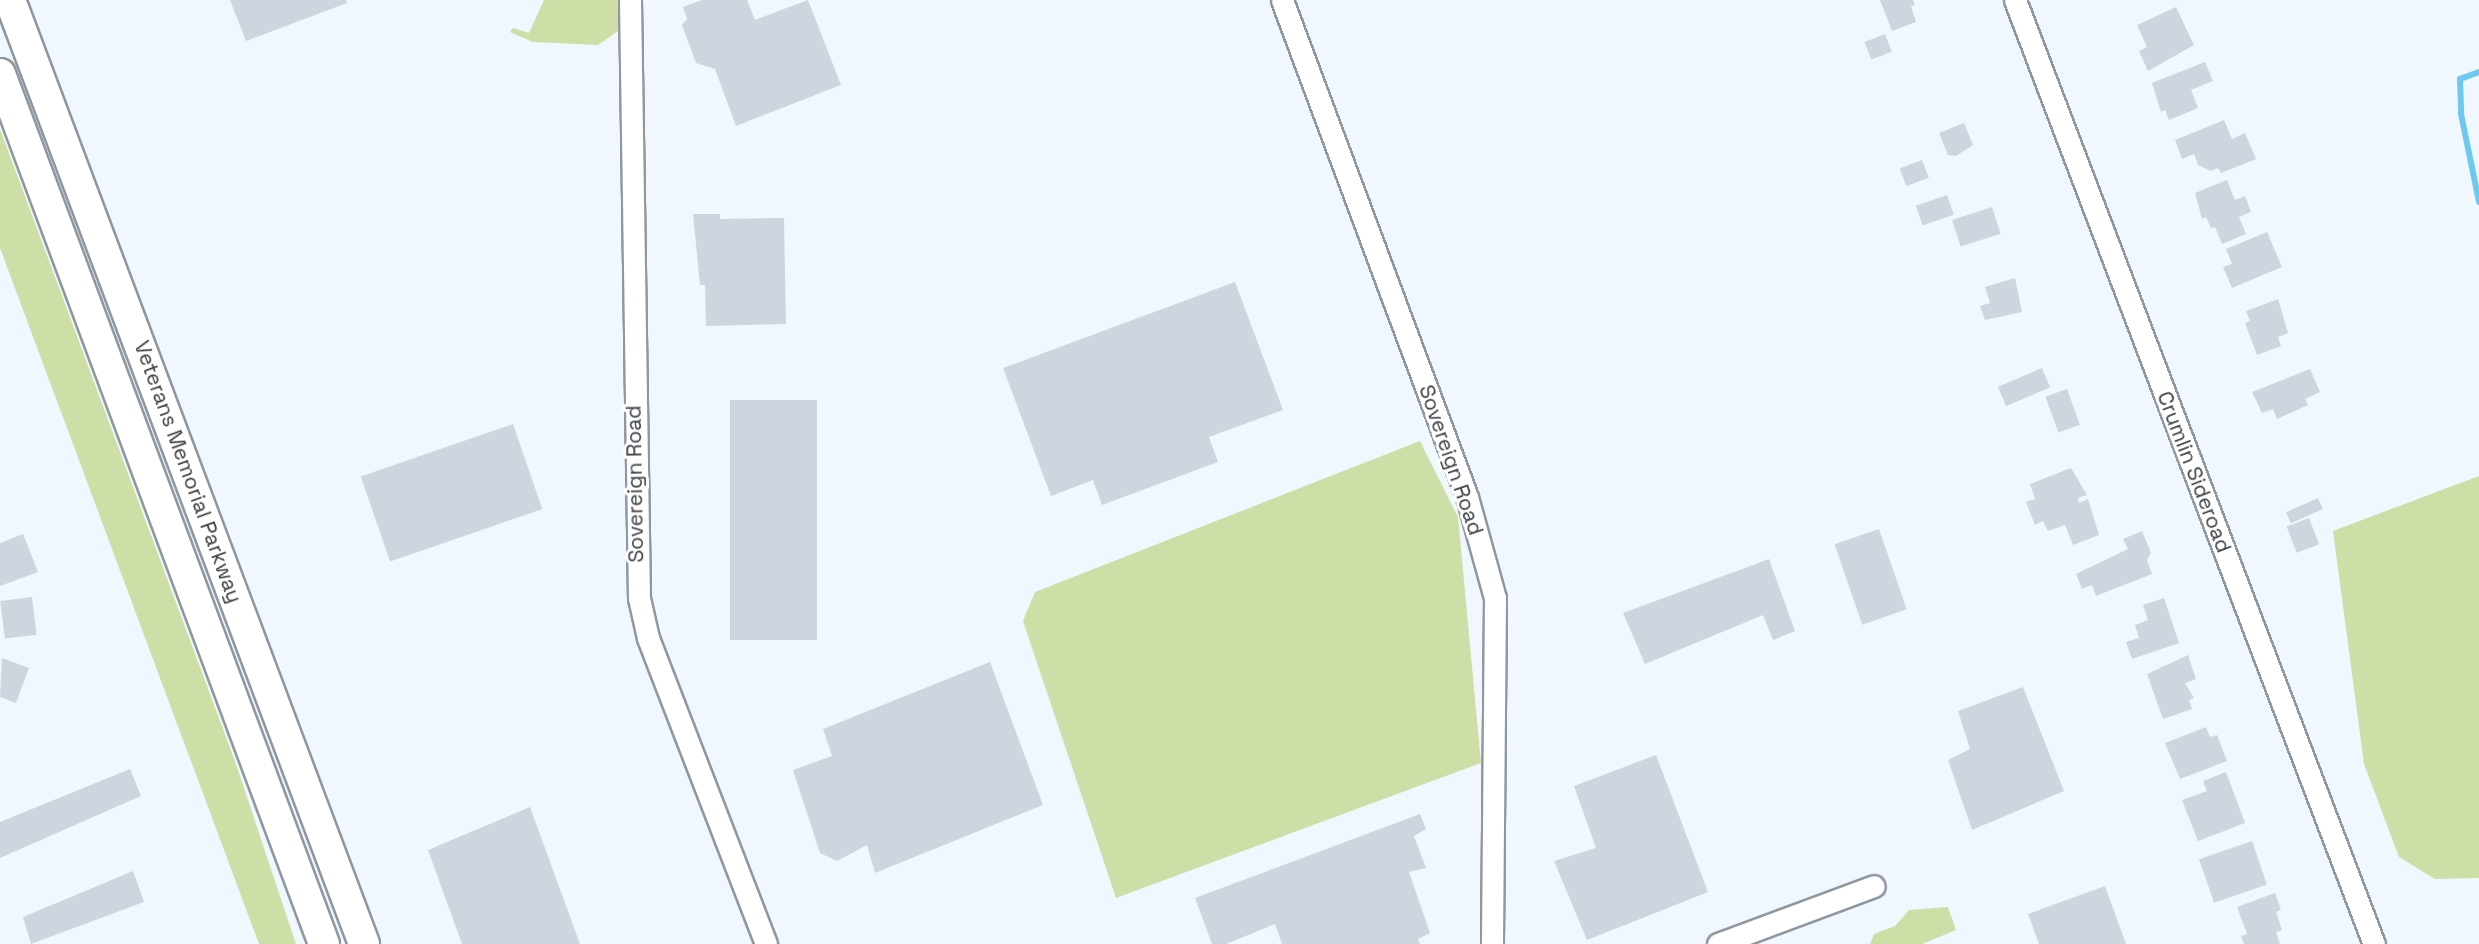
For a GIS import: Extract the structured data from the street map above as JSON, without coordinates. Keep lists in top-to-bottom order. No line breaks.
{"streets":{"highway":["Veterans Memorial Parkway"],"street":["Sovereign Road","Crumlin Sideroad"]}}
